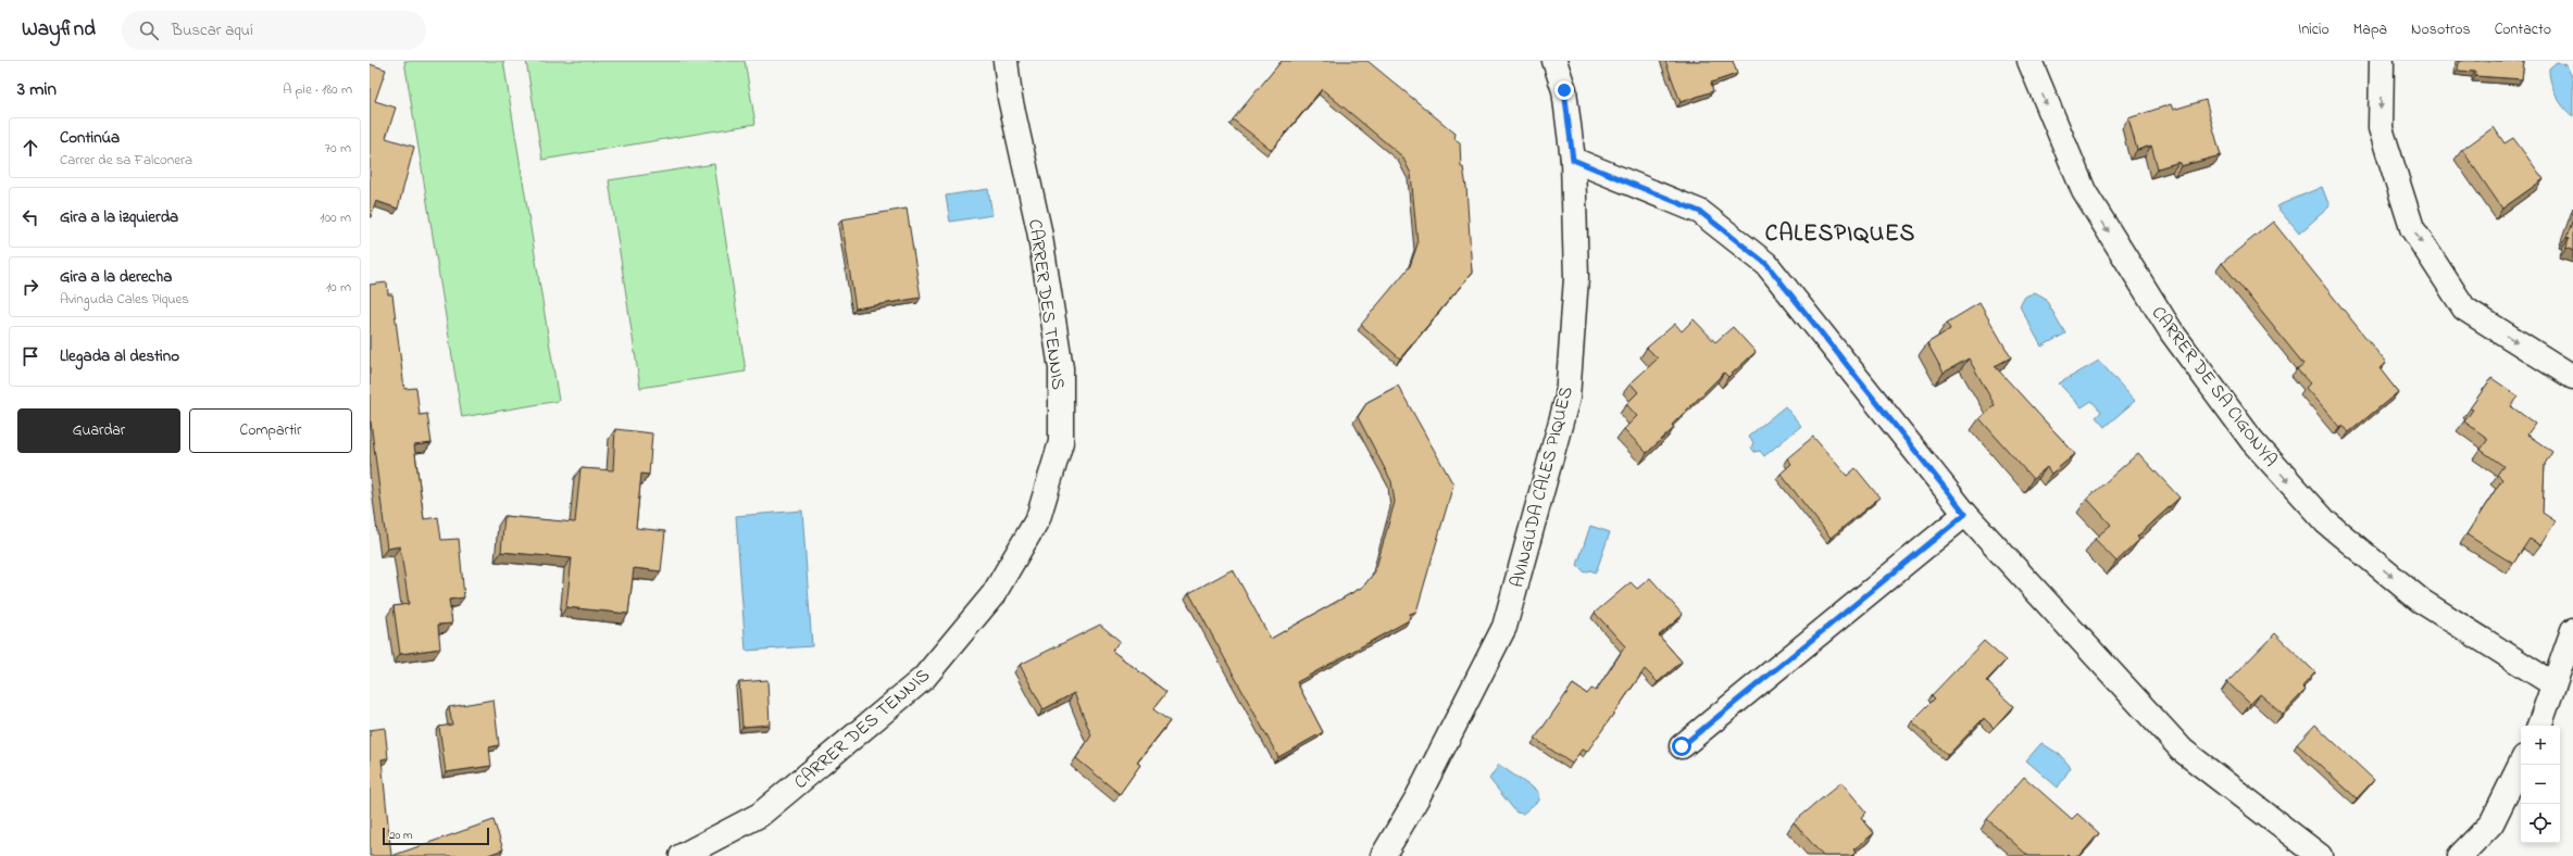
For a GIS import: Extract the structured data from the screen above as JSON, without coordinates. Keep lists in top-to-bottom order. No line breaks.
{"streets":{"street":["CARRER DES TENNIS","CARRER DE SA CIGONYA","AVINGUDA CALES PIQUES"]},"one_way":["CARRER DE SA CIGONYA"],"districts":["CALESPIQUES"],"scale_bar":"20 m","page":{"header":"Wayfind","search":"Buscar aquí","nav":["Inicio","Mapa","Nosotros","Contacto"],"heading":["3 min","A pie · 180 m"],"list":[["Continúa","Carrer de sa Falconera","70 m"],["Gira a la izquierda","100 m"],["Gira a la derecha","Avinguda Cales Piques","10 m"],"Llegada al destino"],"buttons":["Guardar","Compartir"],"map_buttons":["+","−"],"scale":"20 m"}}
